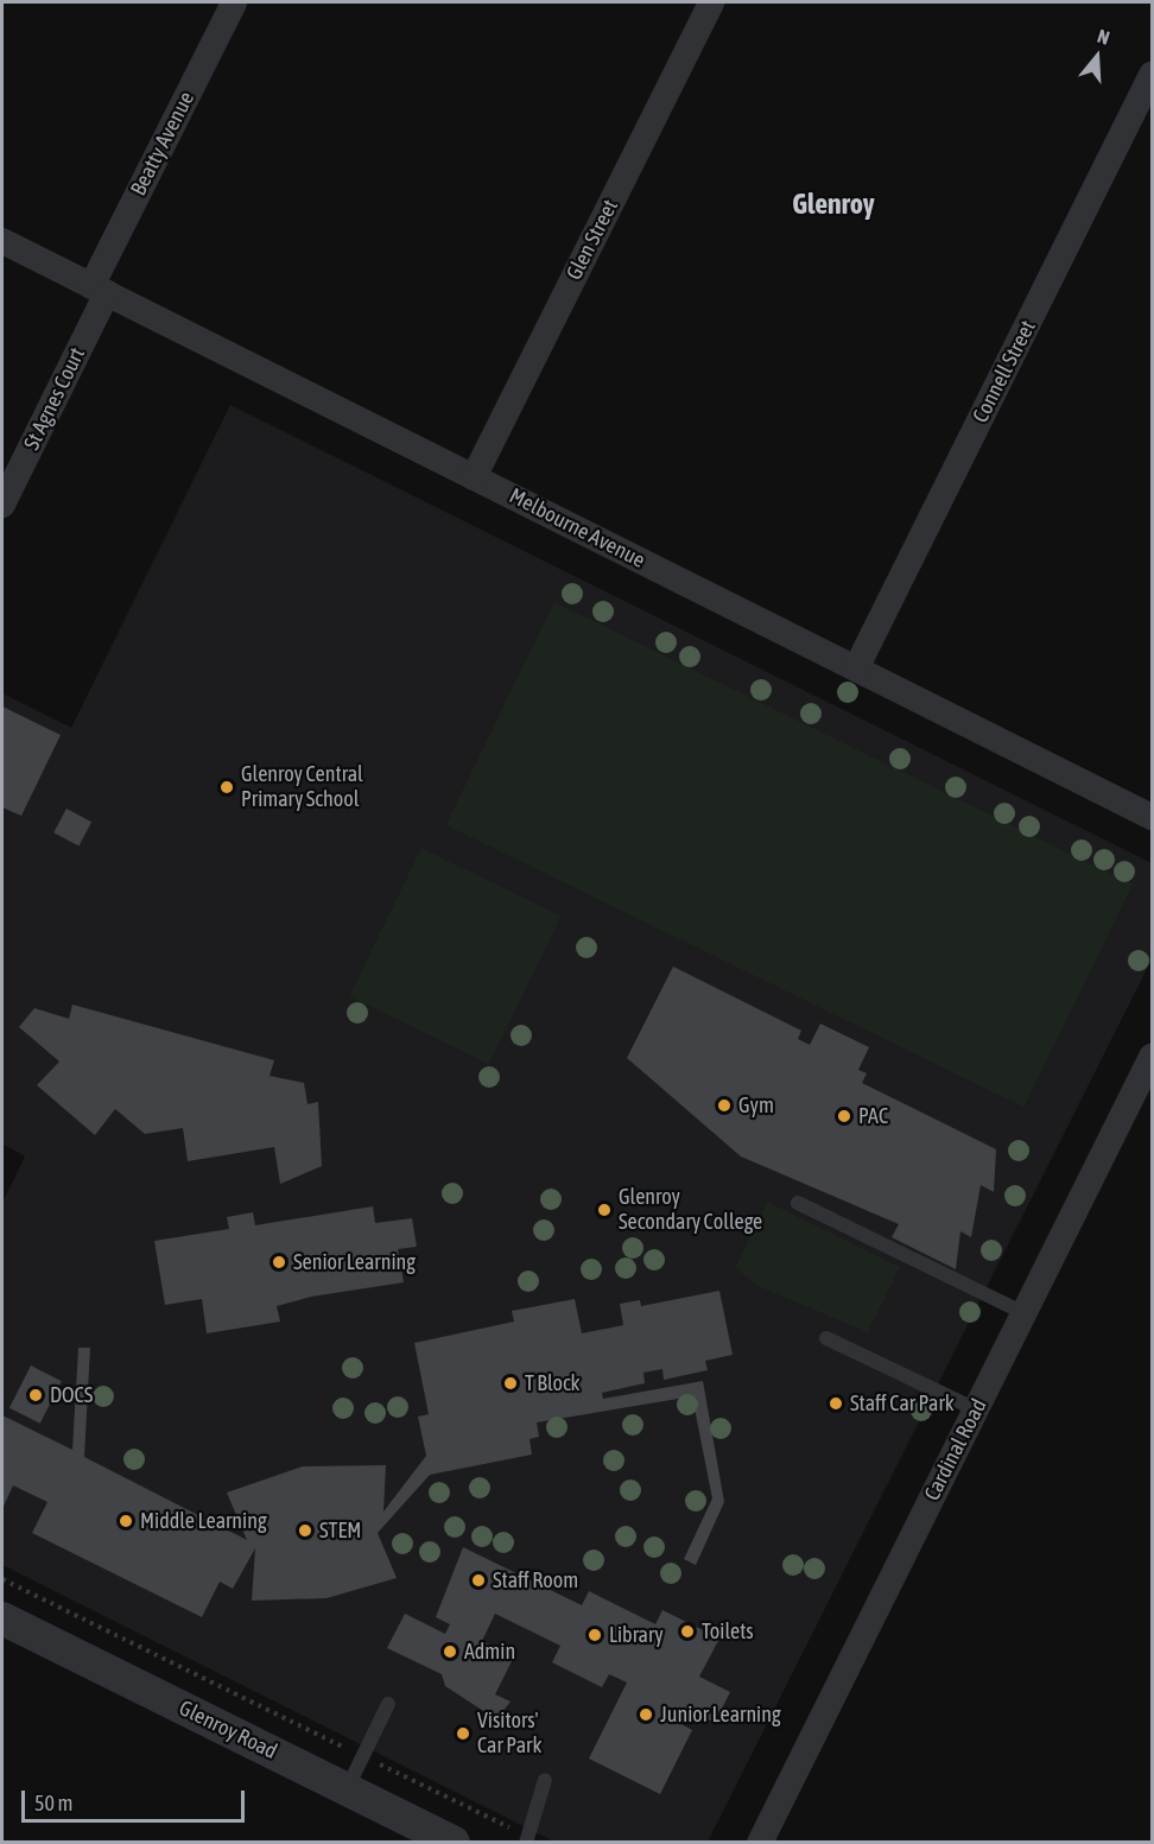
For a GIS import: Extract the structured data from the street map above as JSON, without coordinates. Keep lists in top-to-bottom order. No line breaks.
{"streets":{"street":["Beatty Avenue","Glen Street","Connell Street","St Agnes Court","Melbourne Avenue","Cardinal Road","Glenroy Road"]},"crossings":[["Beatty Avenue","St Agnes Court"],["Beatty Avenue","Melbourne Avenue"],["Glen Street","Melbourne Avenue"],["Connell Street","Melbourne Avenue"],["St Agnes Court","Melbourne Avenue"]],"districts":["Glenroy"],"places":["Glenroy Central Primary School","Gym","PAC","Glenroy Secondary College","Senior Learning","T Block","DOCS","Staff Car Park","Middle Learning","STEM","Staff Room","Toilets","Library","Admin","Junior Learning","Visitors' Car Park"],"scale_bar":"50 m","north":"top"}
